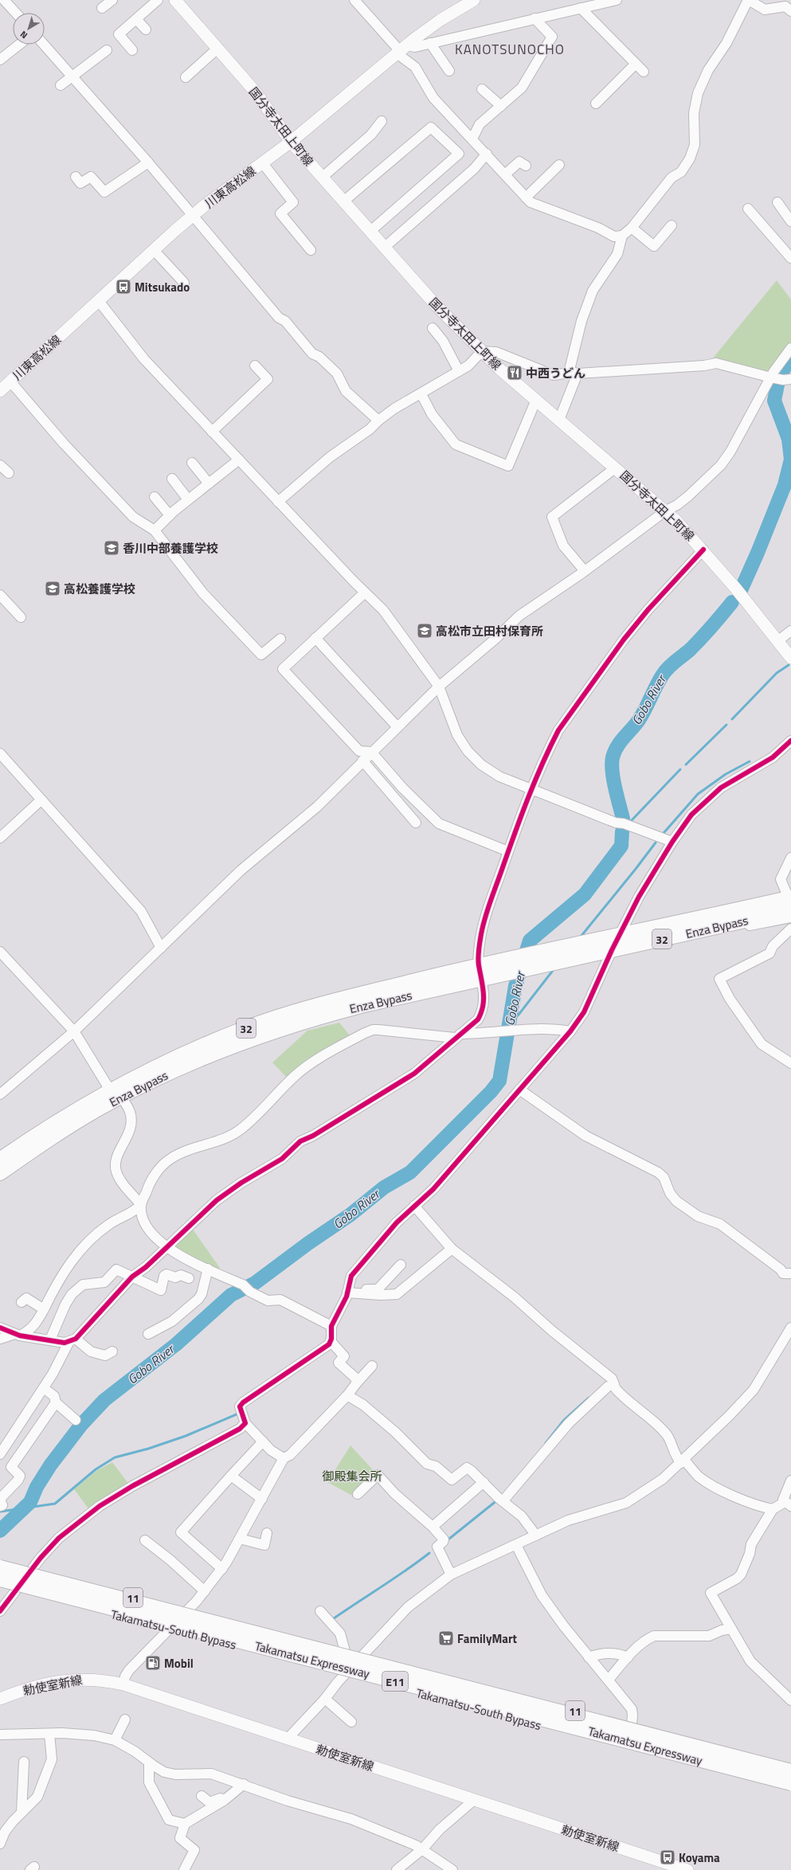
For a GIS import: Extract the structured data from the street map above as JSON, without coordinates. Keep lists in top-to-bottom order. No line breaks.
{"streets":{"highway":["Enza Bypass","32","11","Takamatsu-South Bypass","Takamatsu Expressway","E11"],"main road":["国分寺太田上町線","川東高松線","勅使室新線"]},"crossings":[["国分寺太田上町線","川東高松線"]],"districts":["KANOTSUNOCHO"],"water":["Gobo River"],"parks":["御殿集会所"],"places":{"bus stop":["Mitsukado","Koyama"],"restaurant":["中西うどん"],"school or university":["香川中部養護学校","高松養護学校","高松市立田村保育所"],"supermarket":["FamilyMart"],"fuel station":["Mobil"]},"north":"bottom left"}
